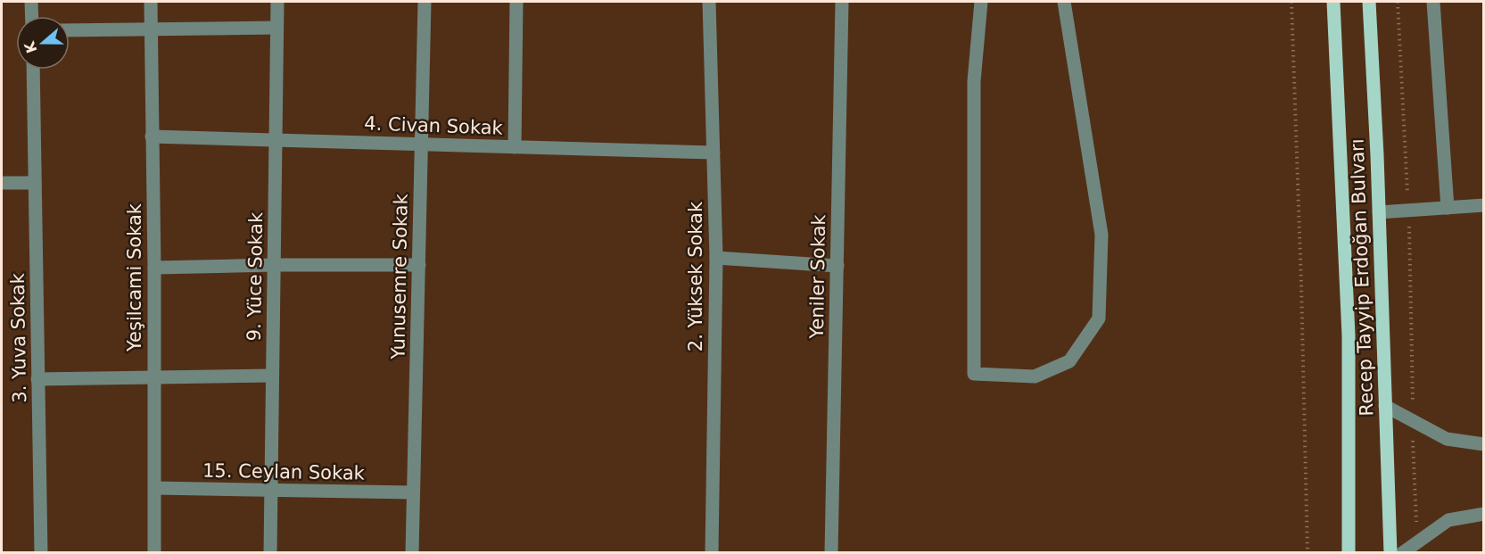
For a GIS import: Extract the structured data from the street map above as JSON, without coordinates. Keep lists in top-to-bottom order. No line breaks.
{"streets":{"main road":["Recep Tayyip Erdoğan Bulvarı"],"street":["4. Civan Sokak","9. Yüce Sokak","Yunusemre Sokak","2. Yüksek Sokak","Yeniler Sokak","Yeşilcami Sokak","3. Yuva Sokak","15. Ceylan Sokak"]},"crossings":[["4. Civan Sokak","9. Yüce Sokak"],["4. Civan Sokak","Yunusemre Sokak"],["4. Civan Sokak","2. Yüksek Sokak"],["4. Civan Sokak","Yeşilcami Sokak"],["9. Yüce Sokak","15. Ceylan Sokak"],["Yunusemre Sokak","15. Ceylan Sokak"],["Yeşilcami Sokak","15. Ceylan Sokak"]],"north":"left"}
